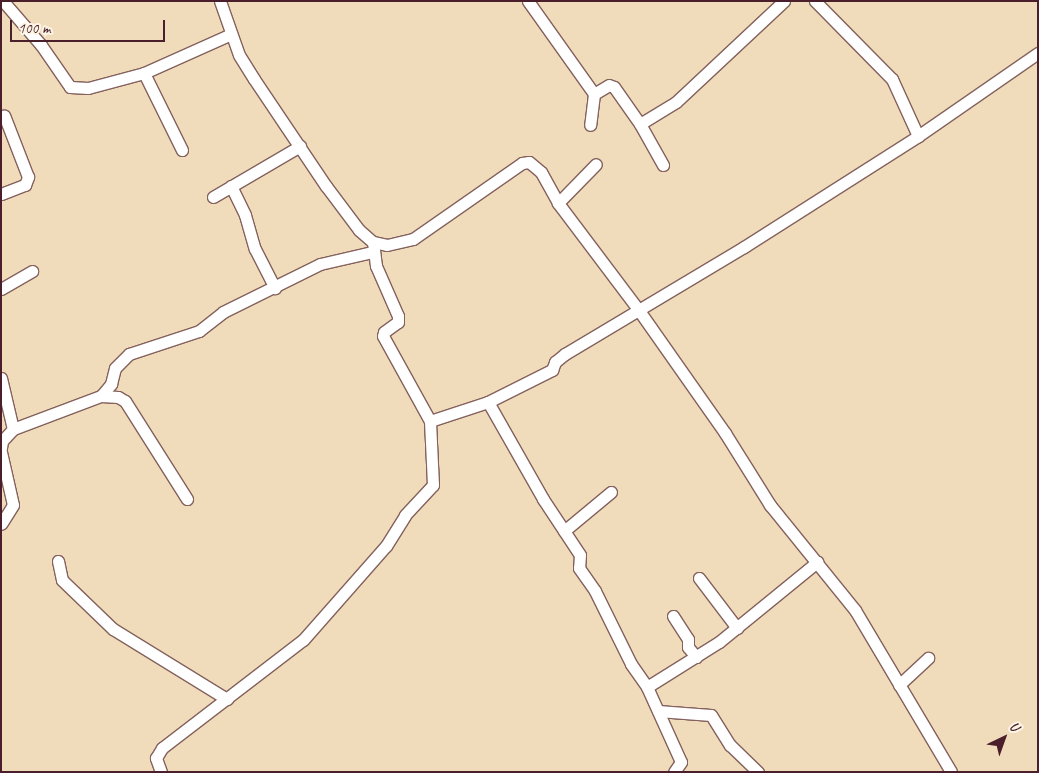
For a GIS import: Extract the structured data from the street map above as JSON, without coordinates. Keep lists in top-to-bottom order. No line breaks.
{"scale_bar":"100 m","north":"top right"}
